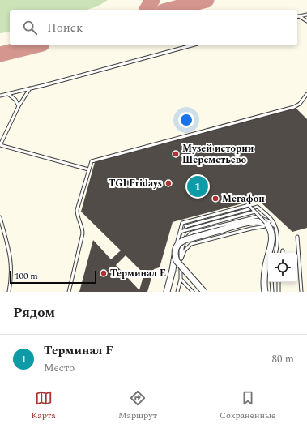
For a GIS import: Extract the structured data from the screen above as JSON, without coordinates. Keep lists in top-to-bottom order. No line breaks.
{"places":["Музей истории Шереметьево","TGI Fridays","Мегафон","Терминал E"],"scale_bar":"100 m","page":{"search":"Поиск","pins":"1","scale":"100 m","heading":"Рядом","list":[{"mark":"1","name":"Терминал F","note":"Место","value":"80 m"}],"nav":["Карта","Маршрут","Сохранённые"]}}
